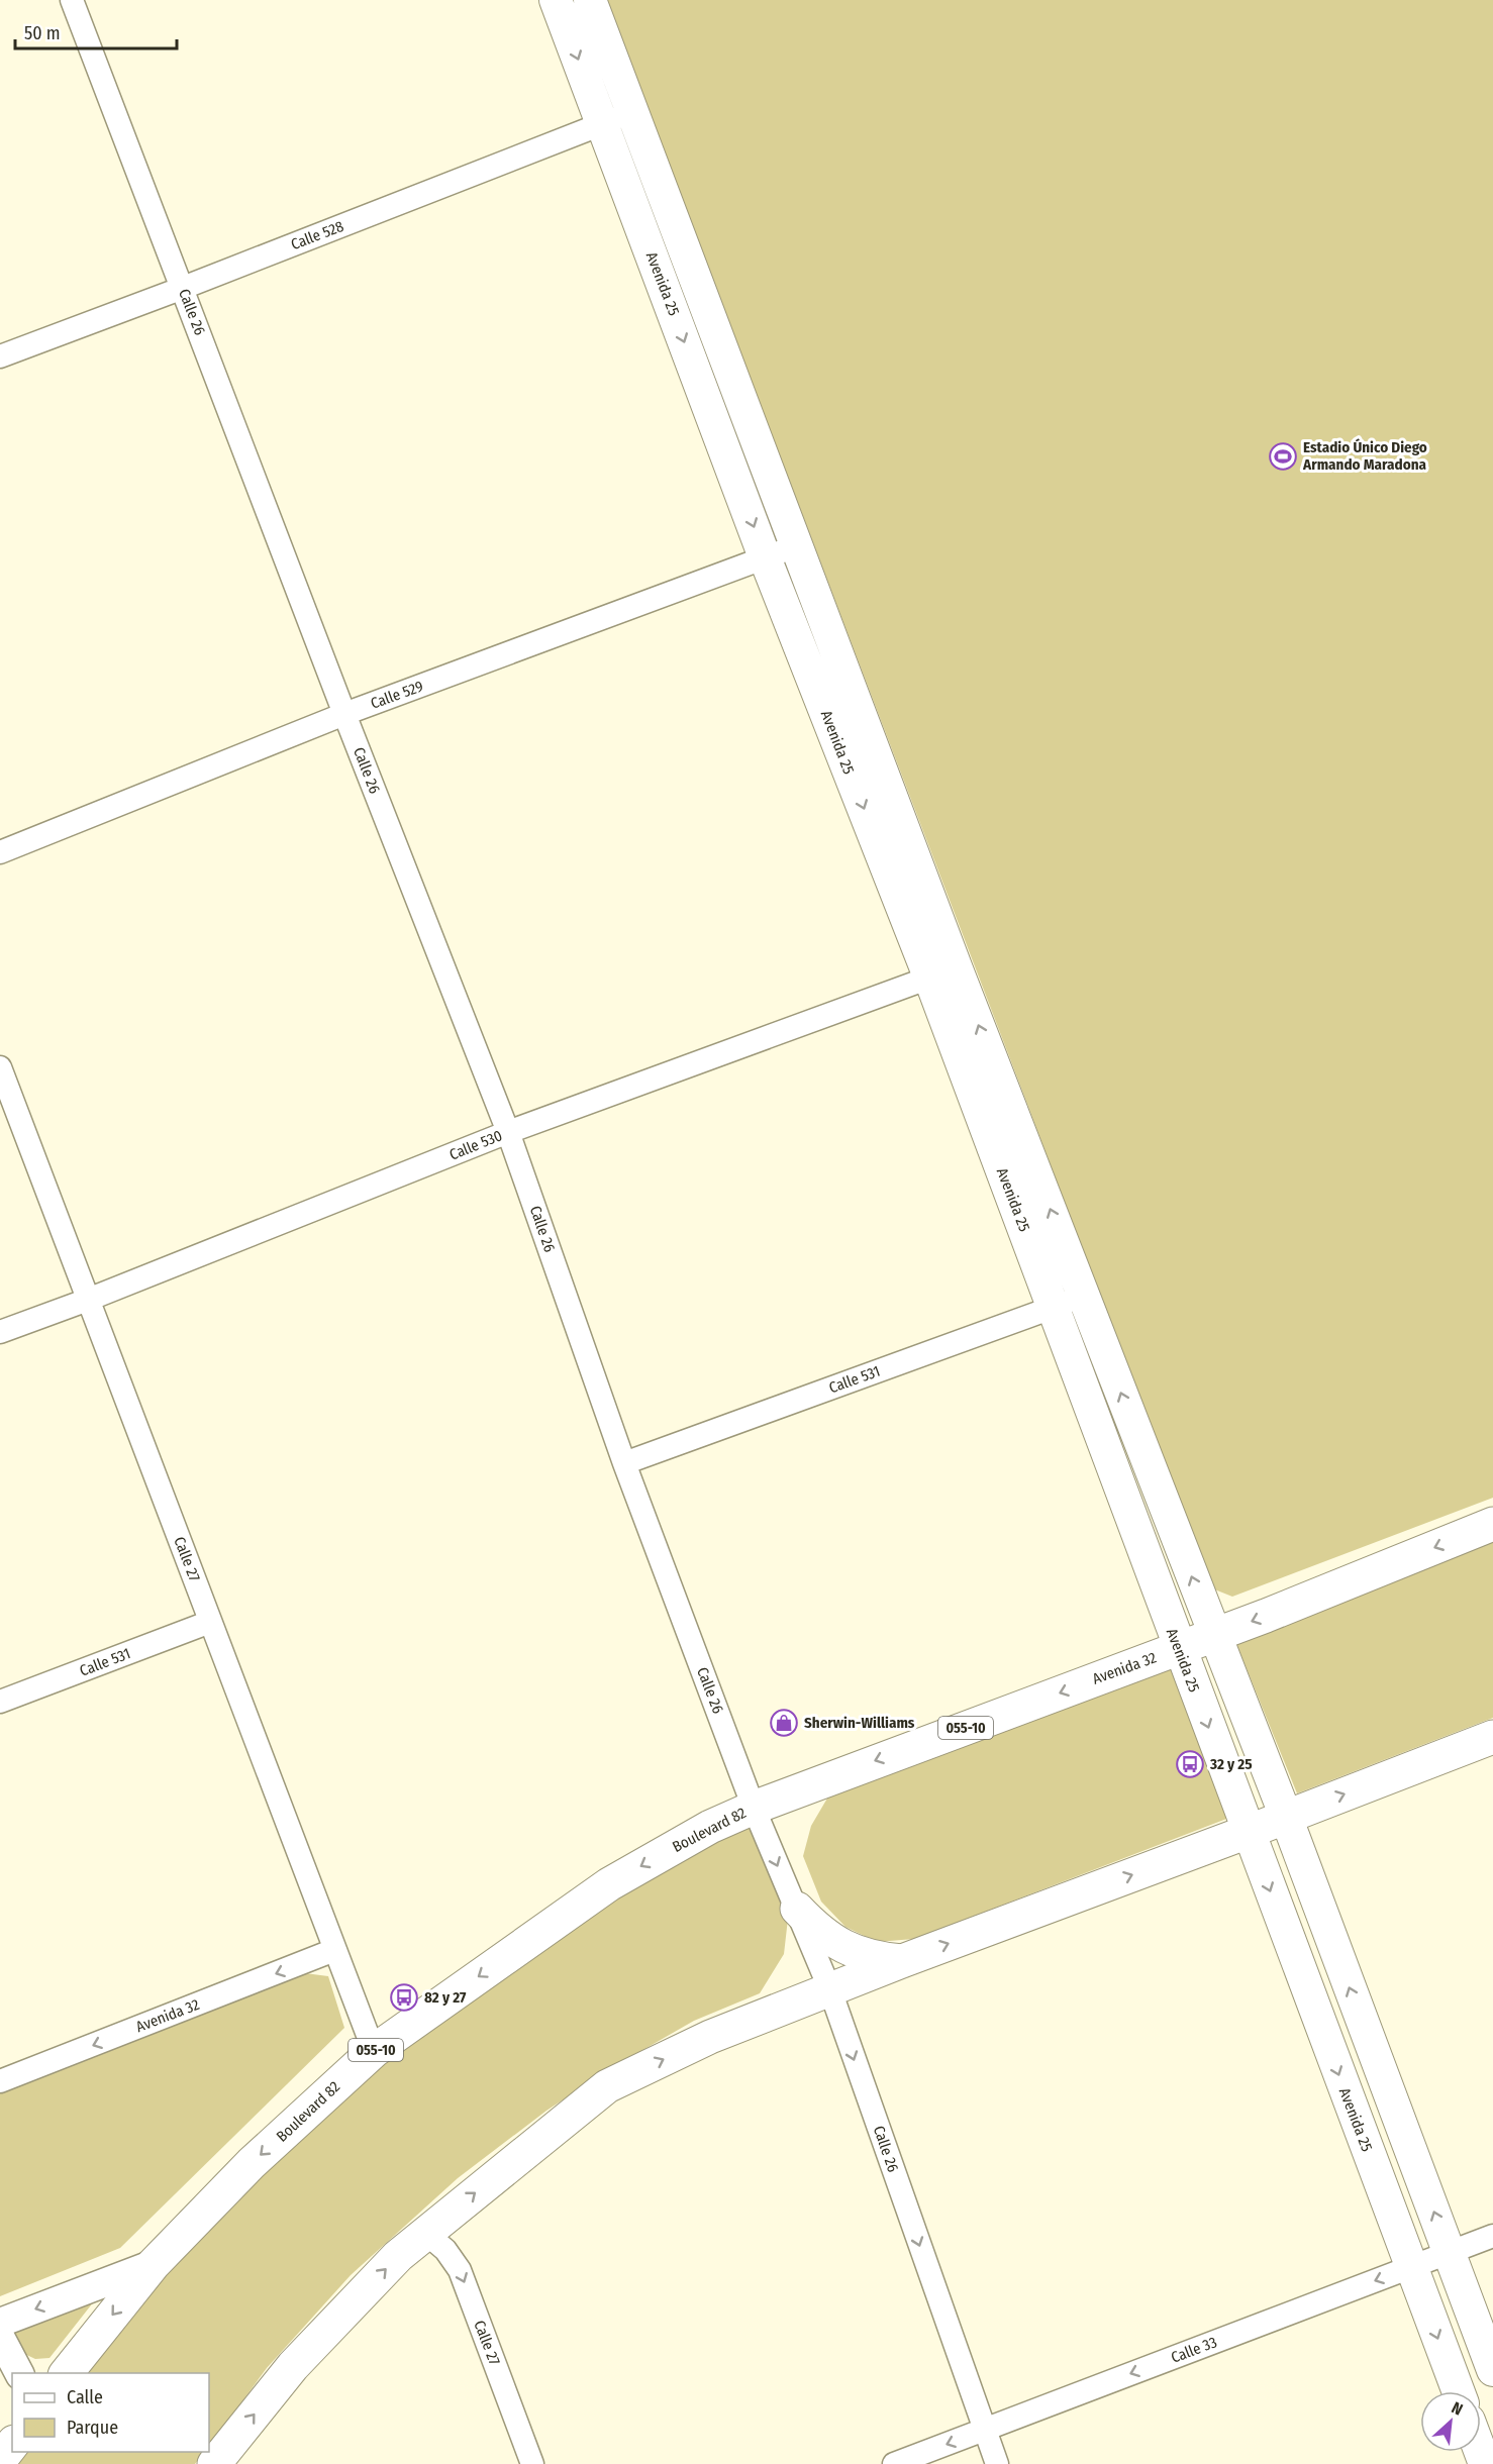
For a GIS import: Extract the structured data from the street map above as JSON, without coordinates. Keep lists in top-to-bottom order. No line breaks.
{"streets":{"highway":["Avenida 32","055-10","Boulevard 82"],"main road":["Avenida 25"],"street":["Calle 528","Calle 26","Calle 529","Calle 530","Calle 531","Calle 27","Calle 33"]},"crossings":[["Calle 528","Avenida 25"],["Calle 528","Calle 26"],["Avenida 25","Calle 529"],["Avenida 25","Calle 530"],["Avenida 25","Calle 531"],["Avenida 25","Avenida 32"],["Avenida 25","Calle 33"],["Calle 26","Calle 529"],["Calle 26","Calle 530"],["Calle 26","Calle 531"],["Calle 26","Avenida 32"],["Calle 26","Boulevard 82"],["Calle 26","Calle 33"],["Calle 530","Calle 27"],["Calle 531","Calle 27"],["Calle 27","Avenida 32"],["Calle 27","Boulevard 82"],["Avenida 32","Boulevard 82"]],"one_way":["Calle 33"],"places":{"sports":["Estadio Único Diego Armando Maradona"],"shop":["Sherwin-Williams"],"bus stop":["32 y 25","82 y 27"]},"legend":["Calle","Parque"],"scale_bar":"50 m","north":"top right"}
